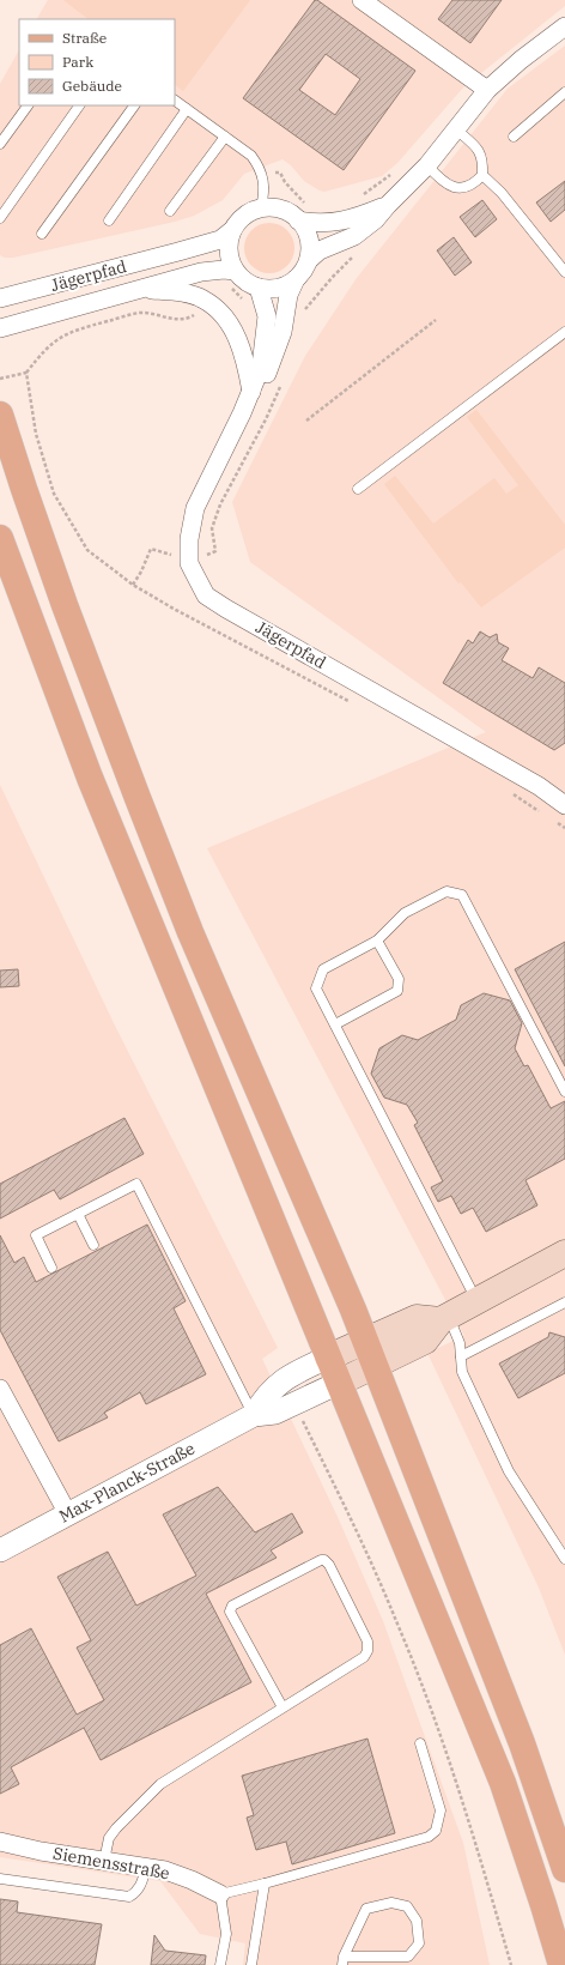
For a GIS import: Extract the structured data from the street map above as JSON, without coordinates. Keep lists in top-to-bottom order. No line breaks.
{"streets":{"main road":["Max-Planck-Straße"],"street":["Jägerpfad","Siemensstraße"]},"legend":["Straße","Park","Gebäude"]}
